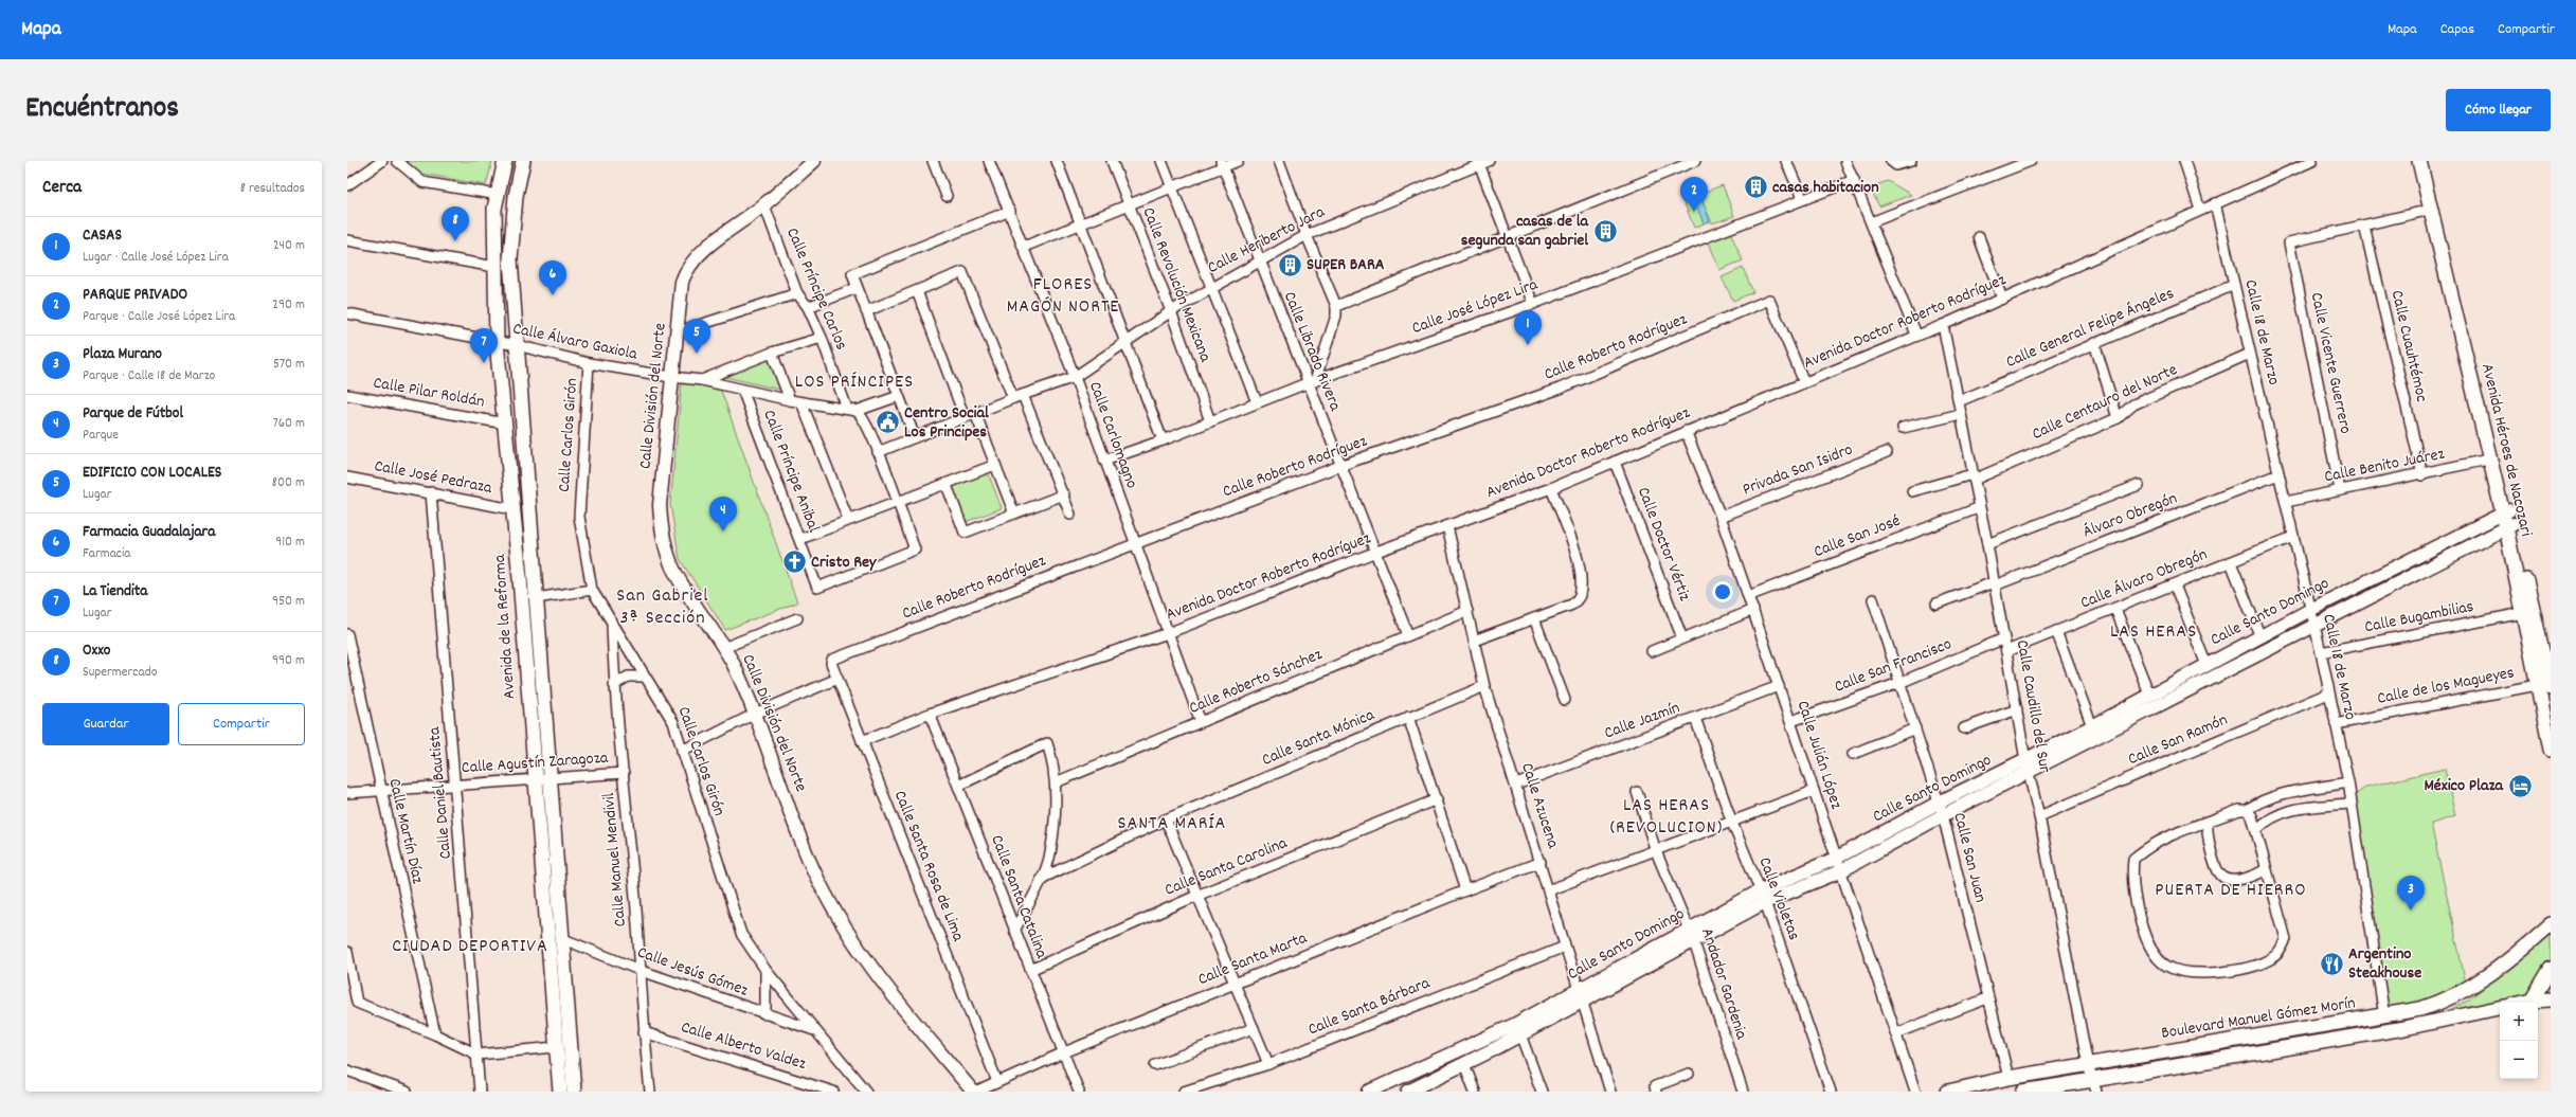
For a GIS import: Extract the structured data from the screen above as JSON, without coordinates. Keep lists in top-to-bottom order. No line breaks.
{"streets":{"main road":["Avenida Héroes de Nacozari","Avenida de la Reforma","Boulevard Manuel Gómez Morín"],"street":["Calle Heriberto Jara","Calle Revolución Mexicana","Calle Príncipe Carlos","Calle José López Lira","Avenida Doctor Roberto Rodríguez","Calle General Felipe Ángeles","Calle 18 de Marzo","Calle Álvaro Gaxiola","Calle Cuauhtémoc","Calle Roberto Rodríguez","Calle Librado Rivera","Calle Vicente Guerrero","Calle Pilar Roldán","Calle División del Norte","Calle Centauro del Norte","Calle Carlos Girón","Calle Carlomagno","Calle Benito Juárez","Privada San Isidro","Calle Príncipe Anibal","Calle José Pedraza","Álvaro Obregón","Calle San José","Calle Doctor Vértiz","Calle Álvaro Obregón","Calle Santo Domingo","Calle Bugambilias","Calle San Francisco","Calle Roberto Sánchez","Calle de los Magueyes","Calle Caudillo del Sur","Calle Jazmín","Calle Santa Mónica","Calle San Ramón","Calle Julián López","Calle Agustín Zaragoza","Calle Daniel Bautista","Calle Azucena","Calle Martín Díaz","Calle San Juan","Calle Manuel Mendivil","Calle Santa Rosa de Lima","Calle Santa Carolina","Calle Santa Catalina","Calle Violetas","Calle Santa Marta","Calle Jesús Gómez","Andador Gardenia","Calle Santa Bárbara","Calle Alberto Valdez"]},"crossings":[["Calle Heriberto Jara","Calle Revolución Mexicana"],["Calle Heriberto Jara","Calle Príncipe Carlos"],["Calle Heriberto Jara","Calle Librado Rivera"],["Calle Heriberto Jara","Calle Carlomagno"],["Calle Revolución Mexicana","Calle José López Lira"],["Calle Príncipe Carlos","Calle Álvaro Gaxiola"],["Calle Príncipe Carlos","Calle División del Norte"],["Calle Príncipe Carlos","Calle Príncipe Anibal"],["Calle José López Lira","Calle Librado Rivera"],["Calle José López Lira","Calle Carlomagno"],["Avenida Doctor Roberto Rodríguez","Calle 18 de Marzo"],["Avenida Doctor Roberto Rodríguez","Calle Roberto Rodríguez"],["Avenida Doctor Roberto Rodríguez","Calle Librado Rivera"],["Avenida Doctor Roberto Rodríguez","Calle Carlomagno"],["Avenida Doctor Roberto Rodríguez","Calle Doctor Vértiz"],["Avenida Doctor Roberto Rodríguez","Calle Caudillo del Sur"],["Avenida Doctor Roberto Rodríguez","Calle Julián López"],["Avenida Doctor Roberto Rodríguez","Calle Azucena"],["Avenida Doctor Roberto Rodríguez","Calle Santa Rosa de Lima"],["Avenida Doctor Roberto Rodríguez","Calle Santa Catalina"],["Calle General Felipe Ángeles","Calle 18 de Marzo"],["Calle General Felipe Ángeles","Calle Caudillo del Sur"],["Calle 18 de Marzo","Calle Centauro del Norte"],["Calle 18 de Marzo","Calle Benito Juárez"],["Calle 18 de Marzo","Álvaro Obregón"],["Calle 18 de Marzo","Calle Álvaro Obregón"],["Calle 18 de Marzo","Calle Santo Domingo"],["Calle 18 de Marzo","Calle Bugambilias"],["Calle 18 de Marzo","Calle de los Magueyes"],["Calle 18 de Marzo","Calle San Ramón"],["Calle 18 de Marzo","Boulevard Manuel Gómez Morín"],["Calle Álvaro Gaxiola","Calle División del Norte"],["Calle Álvaro Gaxiola","Calle Carlos Girón"],["Calle Álvaro Gaxiola","Calle Príncipe Anibal"],["Calle Álvaro Gaxiola","Avenida de la Reforma"],["Calle Cuauhtémoc","Calle Vicente Guerrero"],["Calle Cuauhtémoc","Calle Benito Juárez"],["Calle Roberto Rodríguez","Calle Librado Rivera"],["Calle Roberto Rodríguez","Calle Carlomagno"],["Calle Roberto Rodríguez","Calle Santa Rosa de Lima"],["Calle Librado Rivera","Calle Roberto Sánchez"],["Calle Vicente Guerrero","Calle Benito Juárez"],["Calle Pilar Roldán","Avenida de la Reforma"],["Calle Centauro del Norte","Calle Caudillo del Sur"],["Calle Carlos Girón","Calle Manuel Mendivil"],["Calle Carlos Girón","Calle Jesús Gómez"],["Calle Carlomagno","Calle Roberto Sánchez"],["Avenida Héroes de Nacozari","Calle Benito Juárez"],["Avenida Héroes de Nacozari","Calle Santo Domingo"],["Avenida Héroes de Nacozari","Calle Bugambilias"],["Avenida Héroes de Nacozari","Calle de los Magueyes"],["Privada San Isidro","Calle Julián López"],["Calle José Pedraza","Avenida de la Reforma"],["Calle José Pedraza","Calle Daniel Bautista"],["Álvaro Obregón","Calle Caudillo del Sur"],["Calle San José","Calle Caudillo del Sur"],["Calle San José","Calle Julián López"],["Calle Álvaro Obregón","Calle Caudillo del Sur"],["Calle Santo Domingo","Calle Caudillo del Sur"],["Calle Santo Domingo","Calle Julián López"],["Calle Santo Domingo","Calle Azucena"],["Calle Santo Domingo","Calle San Juan"],["Calle Santo Domingo","Calle Violetas"],["Calle Santo Domingo","Andador Gardenia"],["Avenida de la Reforma","Calle Agustín Zaragoza"],["Avenida de la Reforma","Calle Jesús Gómez"],["Calle San Francisco","Calle Caudillo del Sur"],["Calle San Francisco","Calle Julián López"],["Calle San Francisco","Calle San Juan"],["Calle Roberto Sánchez","Calle Azucena"],["Calle Caudillo del Sur","Calle San Ramón"],["Calle Caudillo del Sur","Boulevard Manuel Gómez Morín"],["Calle Jazmín","Calle Julián López"],["Calle Jazmín","Calle Azucena"],["Calle Jazmín","Calle Violetas"],["Calle Santa Mónica","Calle Azucena"],["Calle Agustín Zaragoza","Calle Daniel Bautista"],["Calle Agustín Zaragoza","Calle Martín Díaz"],["Calle Agustín Zaragoza","Calle Manuel Mendivil"],["Calle Azucena","Calle Santa Marta"],["Calle Azucena","Calle Santa Bárbara"],["Calle San Juan","Boulevard Manuel Gómez Morín"],["Calle Manuel Mendivil","Calle Jesús Gómez"],["Calle Manuel Mendivil","Calle Alberto Valdez"],["Calle Santa Rosa de Lima","Calle Santa Marta"],["Calle Santa Carolina","Calle Santa Catalina"],["Calle Santa Catalina","Calle Santa Marta"]],"districts":["FLORES MAGÓN NORTE","LOS PRÍNCIPES","San Gabriel 3ª Sección","LAS HERAS","LAS HERAS (REVOLUCION)","SANTA MARÍA","PUERTA DE HIERRO","CIUDAD DEPORTIVA"],"places":{"building":["casas habitacion","casas de la segunda san gabriel","SUPER BARA"],"public building":["Centro Social Los Principes"],"church":["Cristo Rey"],"hotel":["México Plaza"],"restaurant":["Argentino Steakhouse"]},"page":{"header":"Mapa","nav":["Mapa","Capas","Compartir"],"title":"Encuéntranos","buttons":["Cómo llegar",["Guardar","Compartir"]],"heading":["Cerca","8 resultados"],"pins":["2","8","6","1","5","7","4","3"],"list":[{"mark":"1","name":"CASAS","note":"Lugar · Calle José López Lira","value":"240 m"},{"mark":"2","name":"PARQUE PRIVADO","note":"Parque · Calle José López Lira","value":"290 m"},{"mark":"3","name":"Plaza Murano","note":"Parque · Calle 18 de Marzo","value":"570 m"},{"mark":"4","name":"Parque de Fútbol","note":"Parque","value":"760 m"},{"mark":"5","name":"EDIFICIO CON LOCALES","note":"Lugar","value":"800 m"},{"mark":"6","name":"Farmacia Guadalajara","note":"Farmacia","value":"910 m"},{"mark":"7","name":"La Tiendita","note":"Lugar","value":"950 m"},{"mark":"8","name":"Oxxo","note":"Supermercado","value":"990 m"}],"map_buttons":["+","−"]}}
